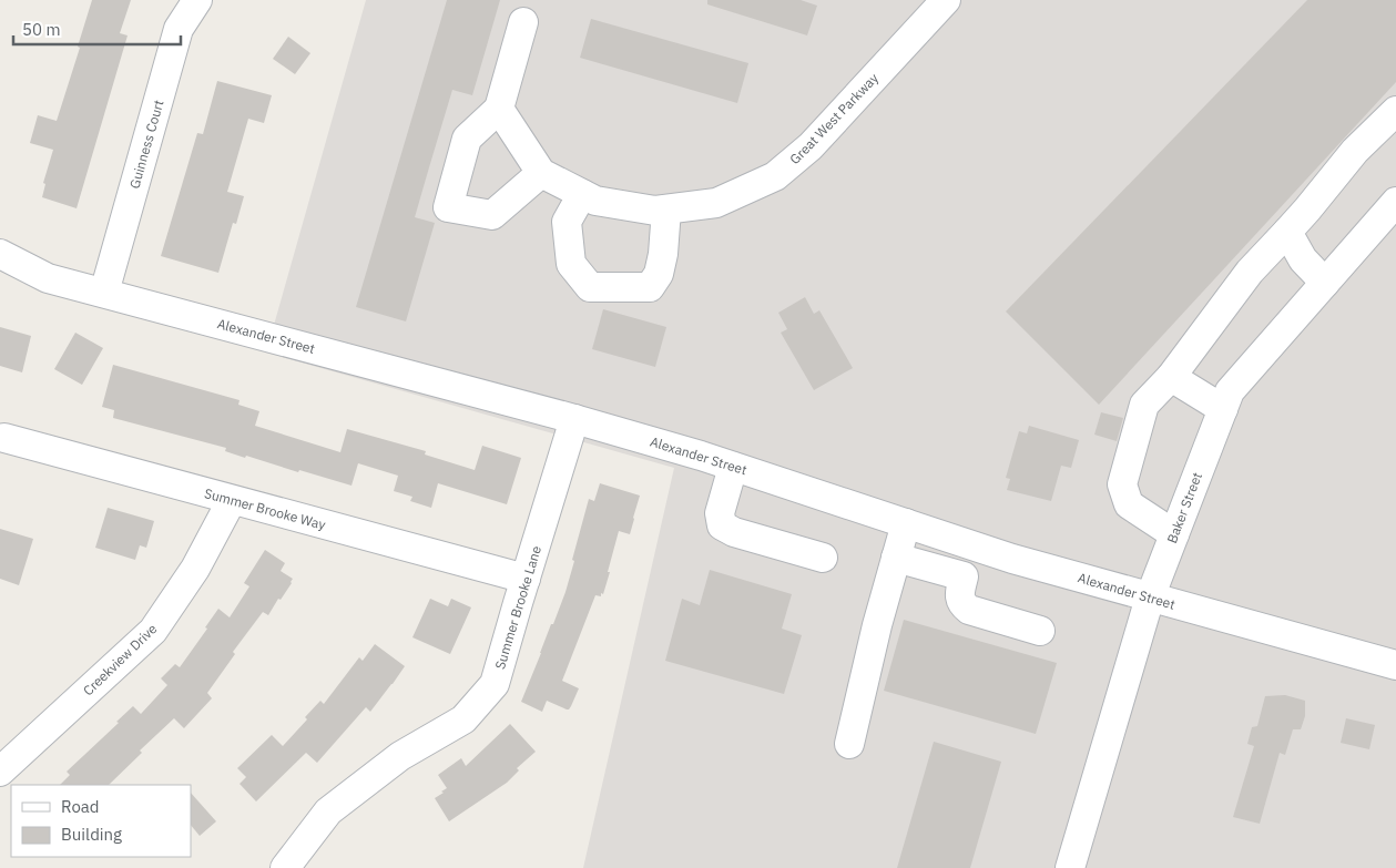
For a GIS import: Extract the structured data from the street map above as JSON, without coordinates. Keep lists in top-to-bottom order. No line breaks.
{"streets":{"street":["Great West Parkway","Guinness Court","Alexander Street","Baker Street","Summer Brooke Way","Summer Brooke Lane","Creekview Drive"]},"crossings":[["Guinness Court","Alexander Street"],["Alexander Street","Baker Street"],["Alexander Street","Summer Brooke Lane"],["Summer Brooke Way","Summer Brooke Lane"],["Summer Brooke Way","Creekview Drive"]],"legend":["Road","Building"],"scale_bar":"50 m"}
